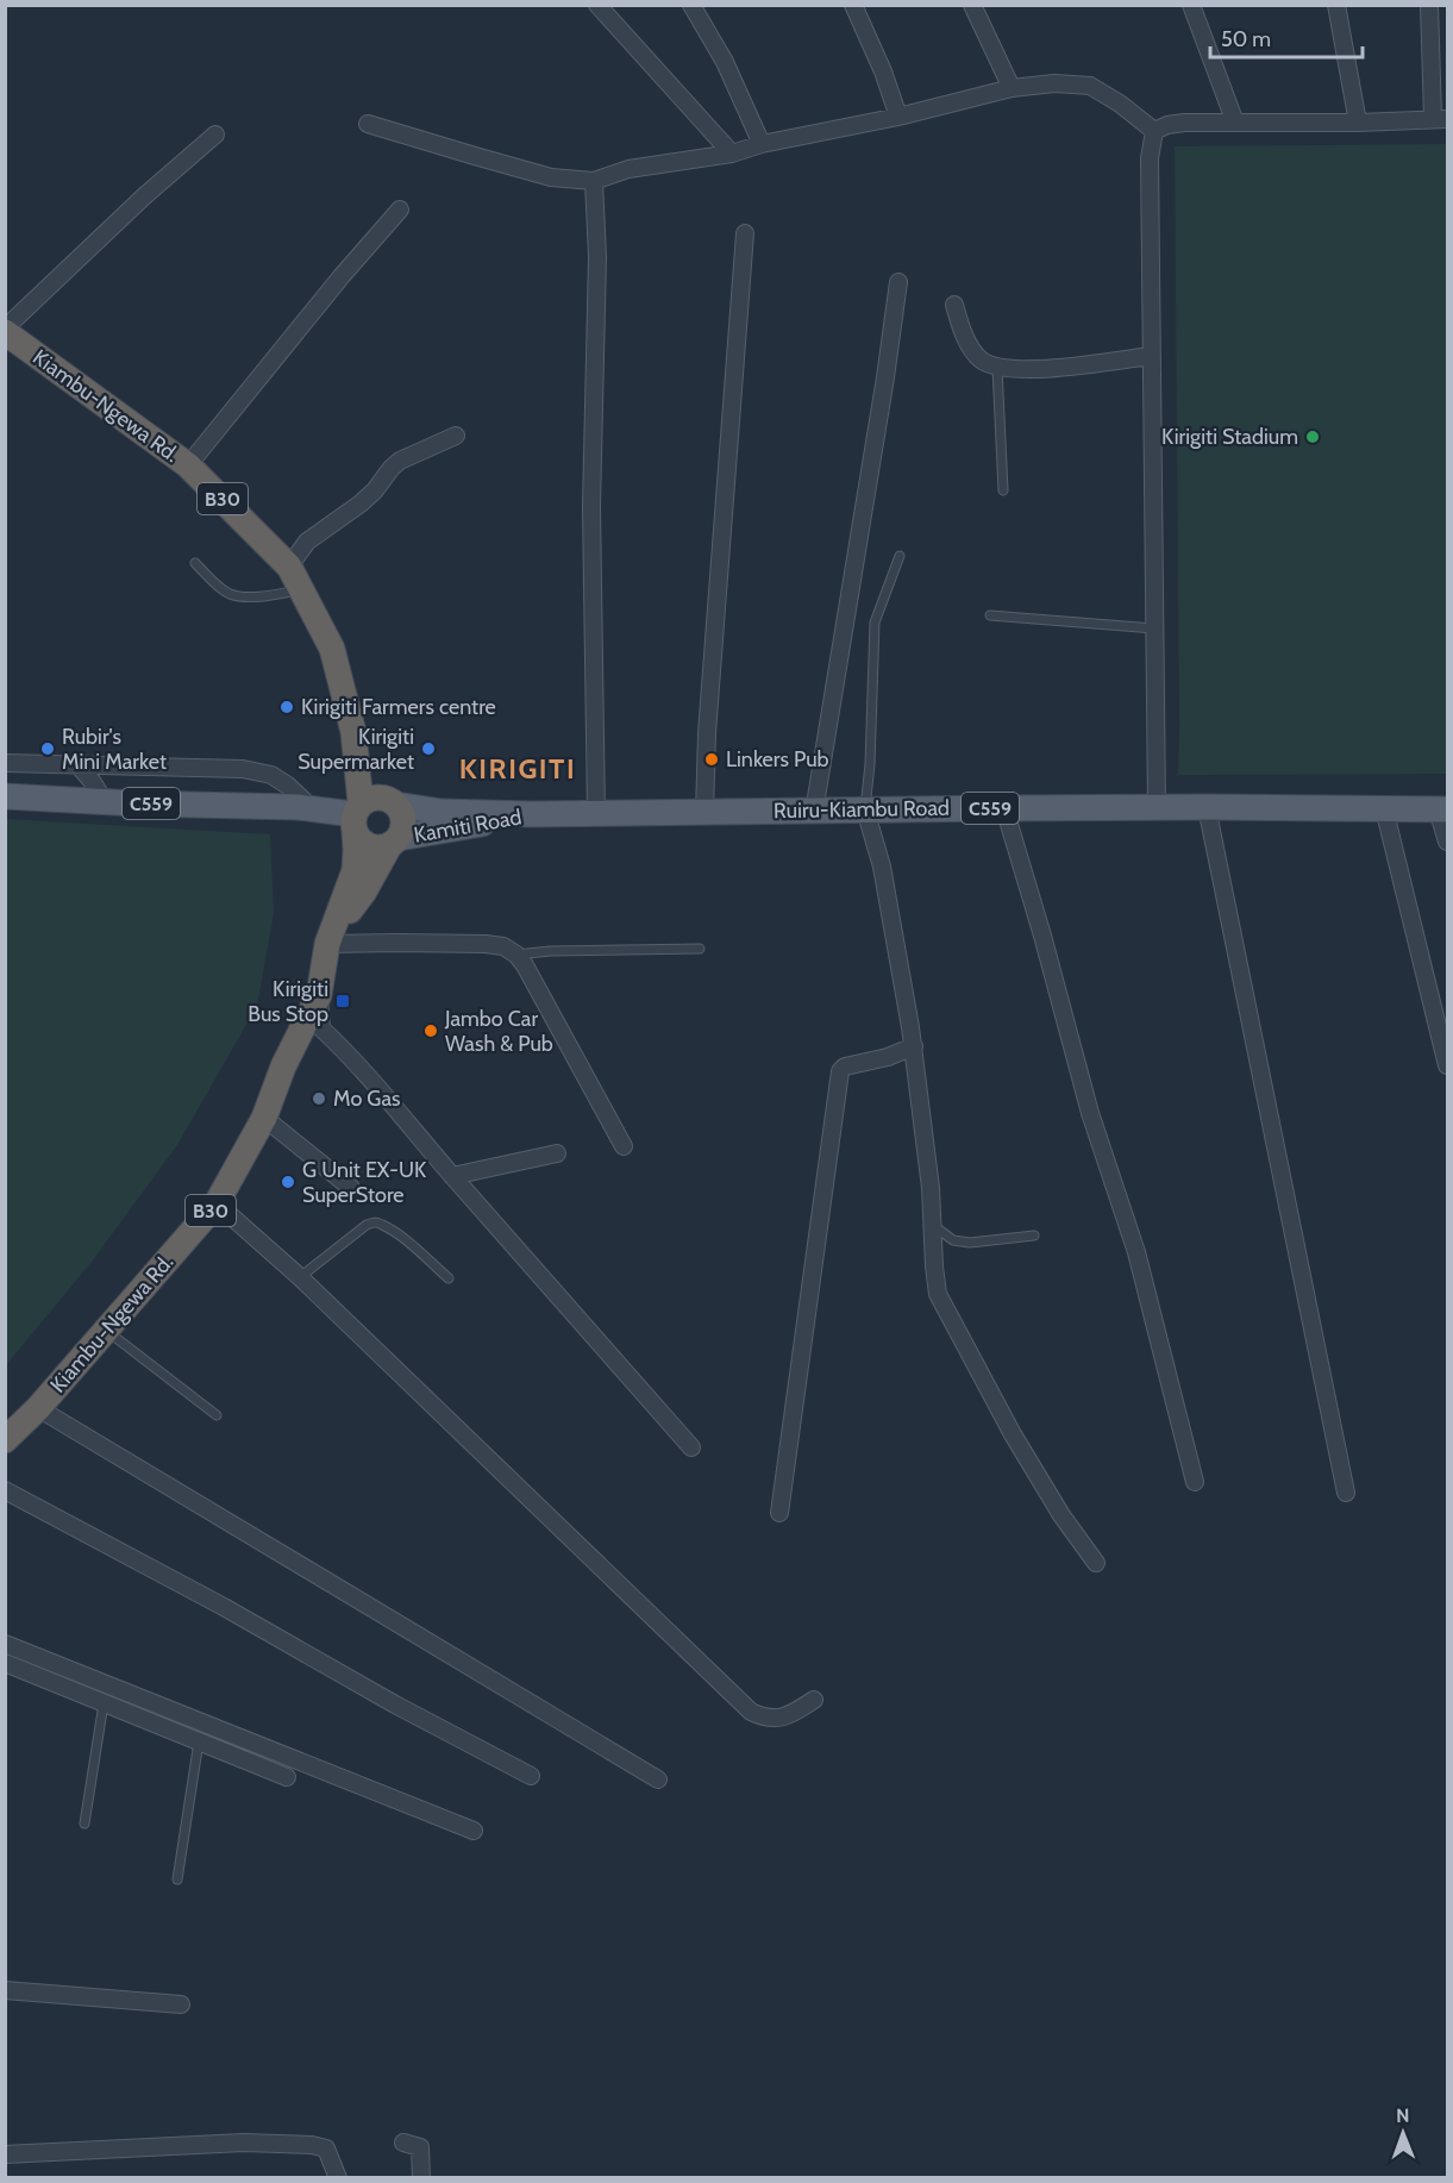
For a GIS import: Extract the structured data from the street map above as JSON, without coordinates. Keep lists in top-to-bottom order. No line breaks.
{"streets":{"highway":["Kiambu-Ngewa Rd.","B30","Kamiti Road"],"main road":["C559","Ruiru-Kiambu Road"]},"crossings":[["Kiambu-Ngewa Rd.","B30"],["Kiambu-Ngewa Rd.","Kamiti Road"],["B30","Kamiti Road"],["C559","Kamiti Road"],["Ruiru-Kiambu Road","Kamiti Road"]],"districts":["KIRIGITI"],"places":{"other":["Kirigiti Stadium","Kirigiti Farmers centre","Rubir's Mini Market","Kirigiti Supermarket","Linkers Pub","Jambo Car Wash & Pub","Mo Gas","G Unit EX-UK SuperStore"],"transit":["Kirigiti Bus Stop"]},"scale_bar":"50 m","north":"top"}
